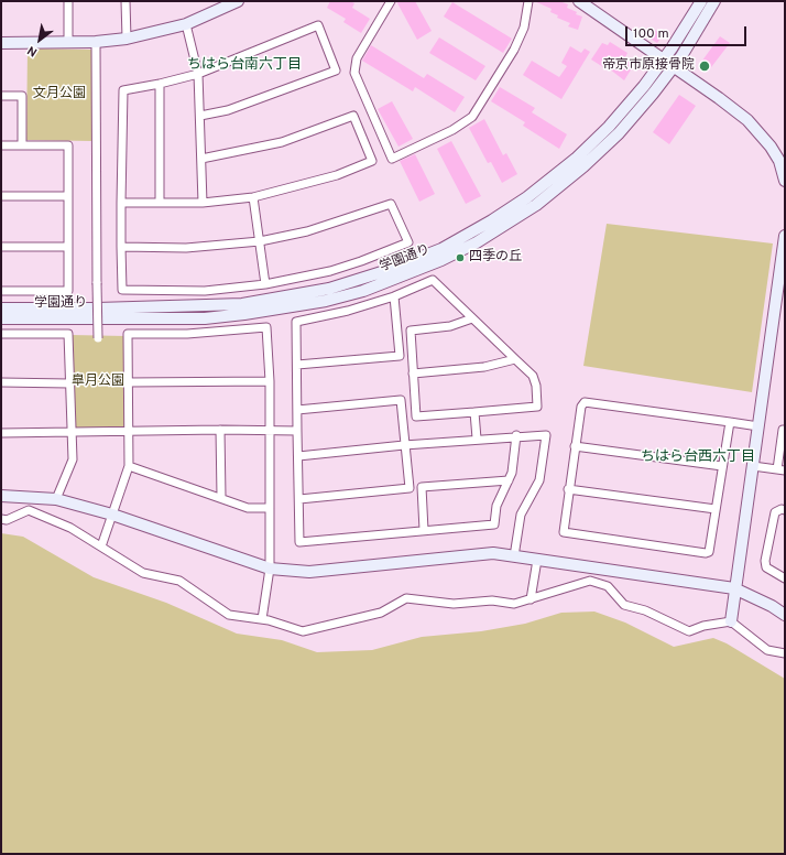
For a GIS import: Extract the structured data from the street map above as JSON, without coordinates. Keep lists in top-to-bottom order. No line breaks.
{"streets":{"street":["学園通り"]},"districts":["ちはら台南六丁目","ちはら台西六丁目"],"parks":["文月公園","皐月公園"],"places":["帝京市原接骨院","四季の丘"],"scale_bar":"100 m","north":"bottom left"}
